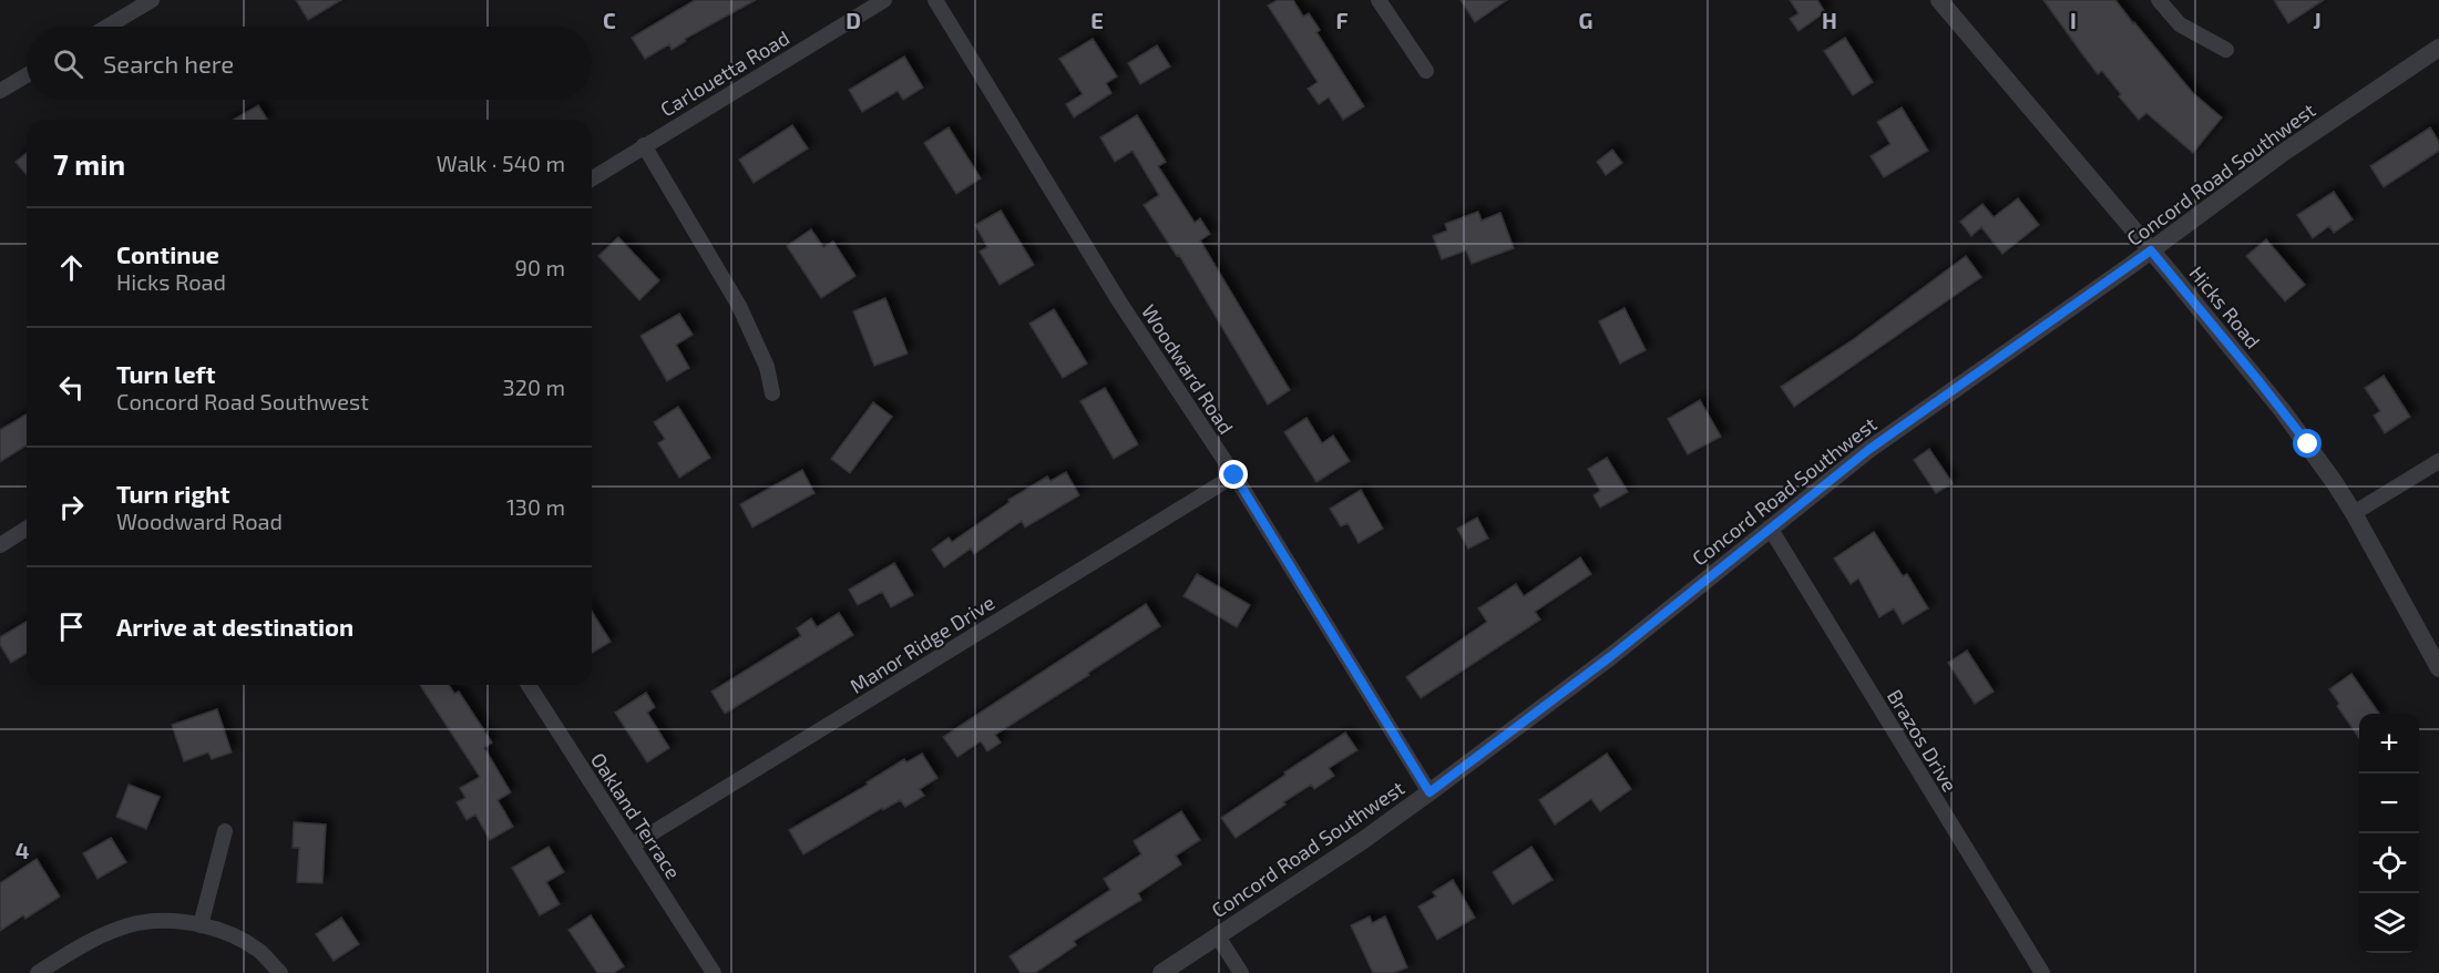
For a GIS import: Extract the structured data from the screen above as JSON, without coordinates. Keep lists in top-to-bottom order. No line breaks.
{"streets":{"street":["Carlouetta Road","Concord Road Southwest","Hicks Road","Woodward Road","Manor Ridge Drive","Brazos Drive","Oakland Terrace"]},"crossings":[["Concord Road Southwest","Hicks Road"],["Concord Road Southwest","Woodward Road"],["Concord Road Southwest","Brazos Drive"],["Woodward Road","Manor Ridge Drive"],["Manor Ridge Drive","Oakland Terrace"]],"page":{"search":"Search here","heading":["7 min","Walk · 540 m"],"list":[["Continue","Hicks Road","90 m"],["Turn left","Concord Road Southwest","320 m"],["Turn right","Woodward Road","130 m"],"Arrive at destination"],"map_buttons":["+","−"]},"grid":{"columns":["C","D","E","F","G","H","I","J"],"rows":["4"]}}
